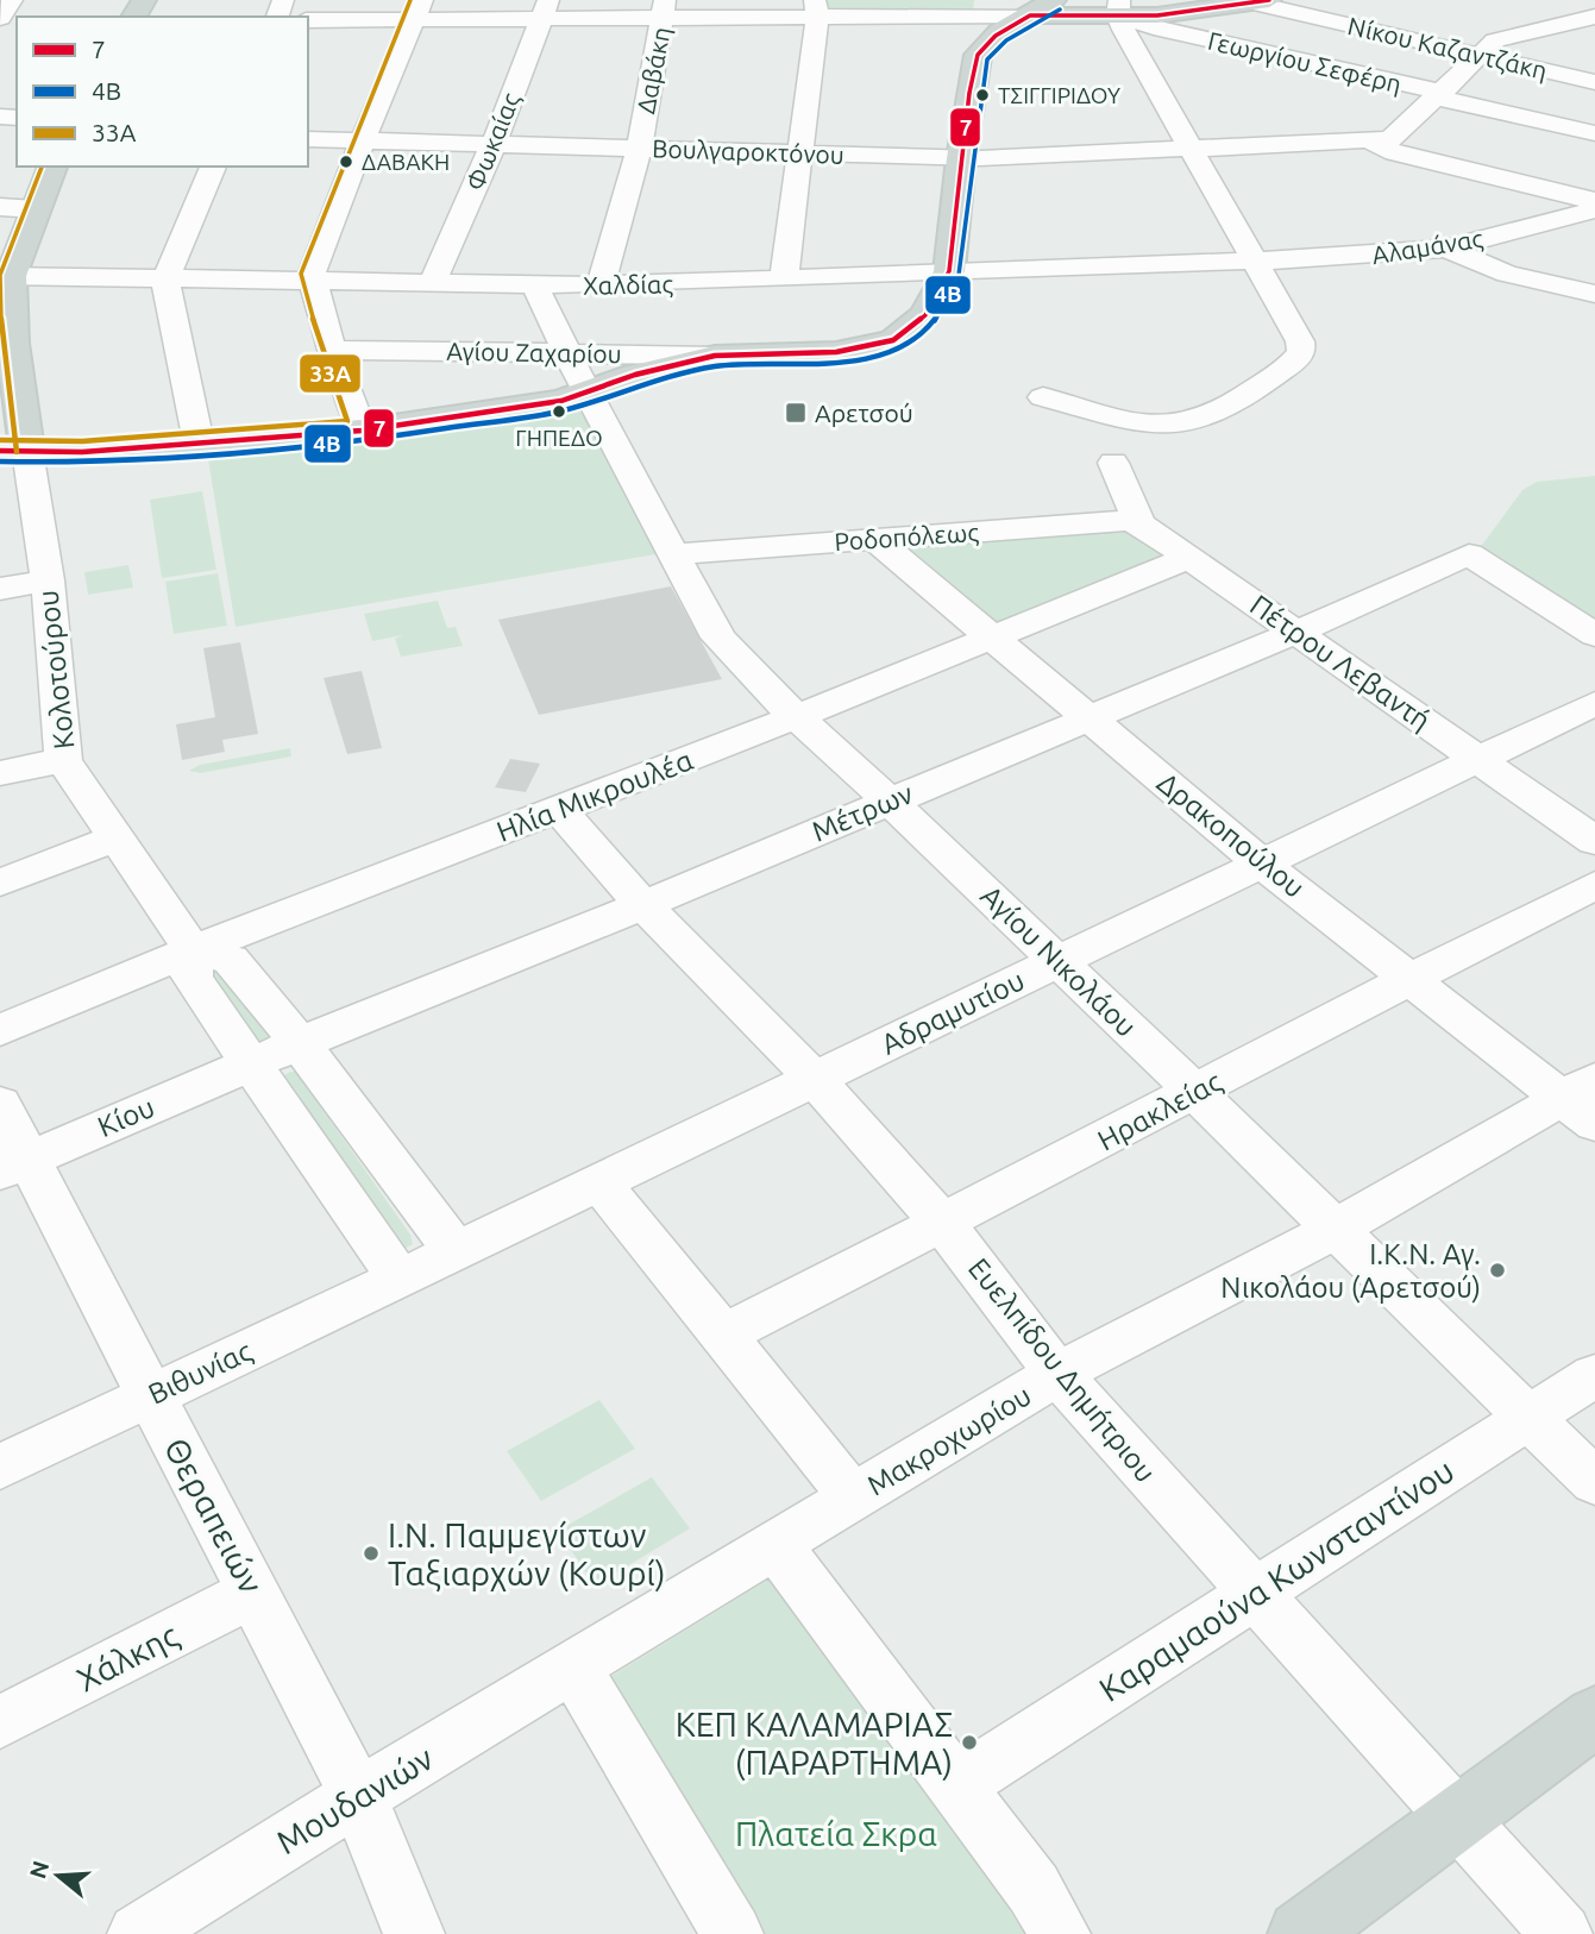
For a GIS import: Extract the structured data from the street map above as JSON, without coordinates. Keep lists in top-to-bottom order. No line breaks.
{"streets":{"main road":["Αγίου Ζαχαρίου"],"street":["Νίκου Καζαντζάκη","Γεωργίου Σεφέρη","Δαβάκη","Φωκαίας","Βουλγαροκτόνου","Αλαμάνας","Χαλδίας","Ροδοπόλεως","Πέτρου Λεβαντή","Κολοτούρου","Ηλία Μικρουλέα","Μέτρων","Δρακοπούλου","Αγίου Νικολάου","Αδραμυτίου","Ηρακλείας","Κίου","Ευελπίδου Δημήτριου","Βιθυνίας","Μακροχωρίου","Θεραπειών","Καραμαούνα Κωνσταντίνου","Χάλκης","Μουδανιών"]},"crossings":[["Δαβάκη","Βουλγαροκτόνου"],["Δαβάκη","Χαλδίας"],["Φωκαίας","Βουλγαροκτόνου"],["Φωκαίας","Χαλδίας"],["Αλαμάνας","Χαλδίας"],["Χαλδίας","Αγίου Ζαχαρίου"],["Χαλδίας","Αγίου Νικολάου"],["Αγίου Ζαχαρίου","Αγίου Νικολάου"],["Ροδοπόλεως","Πέτρου Λεβαντή"],["Ροδοπόλεως","Δρακοπούλου"],["Ροδοπόλεως","Αγίου Νικολάου"],["Πέτρου Λεβαντή","Ηλία Μικρουλέα"],["Πέτρου Λεβαντή","Μέτρων"],["Πέτρου Λεβαντή","Αδραμυτίου"],["Κολοτούρου","Ηλία Μικρουλέα"],["Κολοτούρου","Μέτρων"],["Κολοτούρου","Αδραμυτίου"],["Κολοτούρου","Κίου"],["Κολοτούρου","Βιθυνίας"],["Ηλία Μικρουλέα","Δρακοπούλου"],["Ηλία Μικρουλέα","Αγίου Νικολάου"],["Ηλία Μικρουλέα","Ευελπίδου Δημήτριου"],["Μέτρων","Δρακοπούλου"],["Μέτρων","Αγίου Νικολάου"],["Μέτρων","Κίου"],["Μέτρων","Ευελπίδου Δημήτριου"],["Δρακοπούλου","Αδραμυτίου"],["Δρακοπούλου","Ηρακλείας"],["Δρακοπούλου","Μακροχωρίου"],["Αγίου Νικολάου","Αδραμυτίου"],["Αγίου Νικολάου","Ηρακλείας"],["Αγίου Νικολάου","Μακροχωρίου"],["Αγίου Νικολάου","Καραμαούνα Κωνσταντίνου"],["Αδραμυτίου","Ευελπίδου Δημήτριου"],["Αδραμυτίου","Βιθυνίας"],["Ηρακλείας","Ευελπίδου Δημήτριου"],["Κίου","Θεραπειών"],["Ευελπίδου Δημήτριου","Μακροχωρίου"],["Ευελπίδου Δημήτριου","Καραμαούνα Κωνσταντίνου"],["Βιθυνίας","Θεραπειών"],["Μακροχωρίου","Μουδανιών"],["Θεραπειών","Χάλκης"],["Θεραπειών","Μουδανιών"]],"parks":["Πλατεία Σκρα"],"places":{"other":["ΤΣΙΓΓΙΡΙΔΟΥ","ΔΑΒΑΚΗ","ΓΗΠΕΔΟ","Ι.Κ.Ν. Αγ. Νικολάου (Αρετσού)","Ι.Ν. Παμμεγίστων Ταξιαρχών (Κουρί)","ΚΕΠ ΚΑΛΑΜΑΡΙΑΣ (ΠΑΡΑΡΤΗΜΑ)"],"transit":["Αρετσού"]},"lines":["transit line 7","transit line 33A","transit line 4Β"],"legend":["7","4Β","33A"],"north":"left"}
